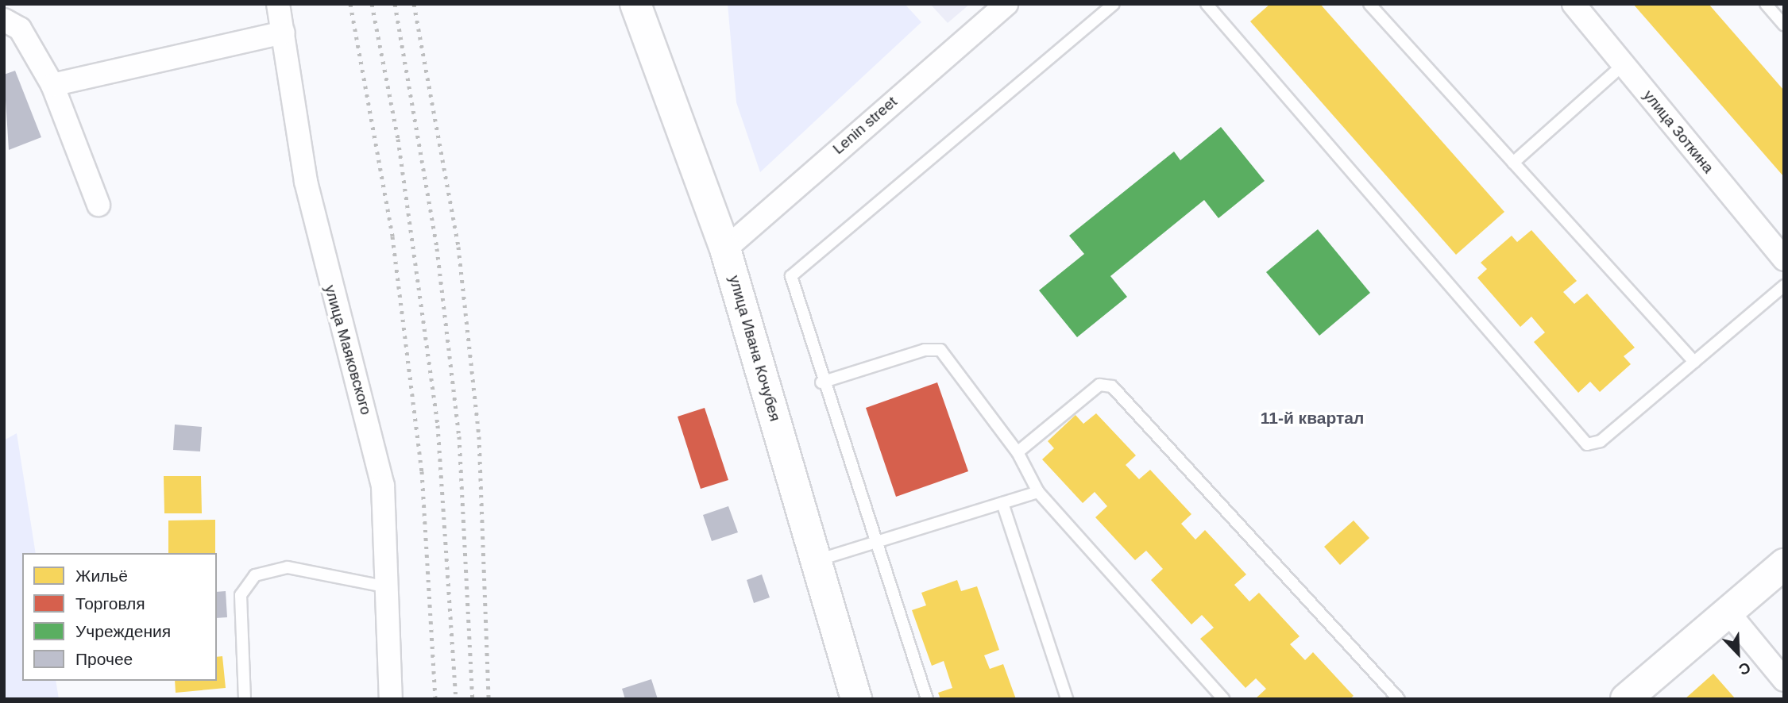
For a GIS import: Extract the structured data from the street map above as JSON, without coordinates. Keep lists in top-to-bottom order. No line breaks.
{"streets":{"street":["Lenin street","улица Зоткина","улица Ивана Кочубея","улица Маяковского"]},"crossings":[["Lenin street","улица Ивана Кочубея"]],"districts":["11-й квартал"],"legend":["Жильё","Торговля","Учреждения","Прочее"],"north":"bottom right"}
